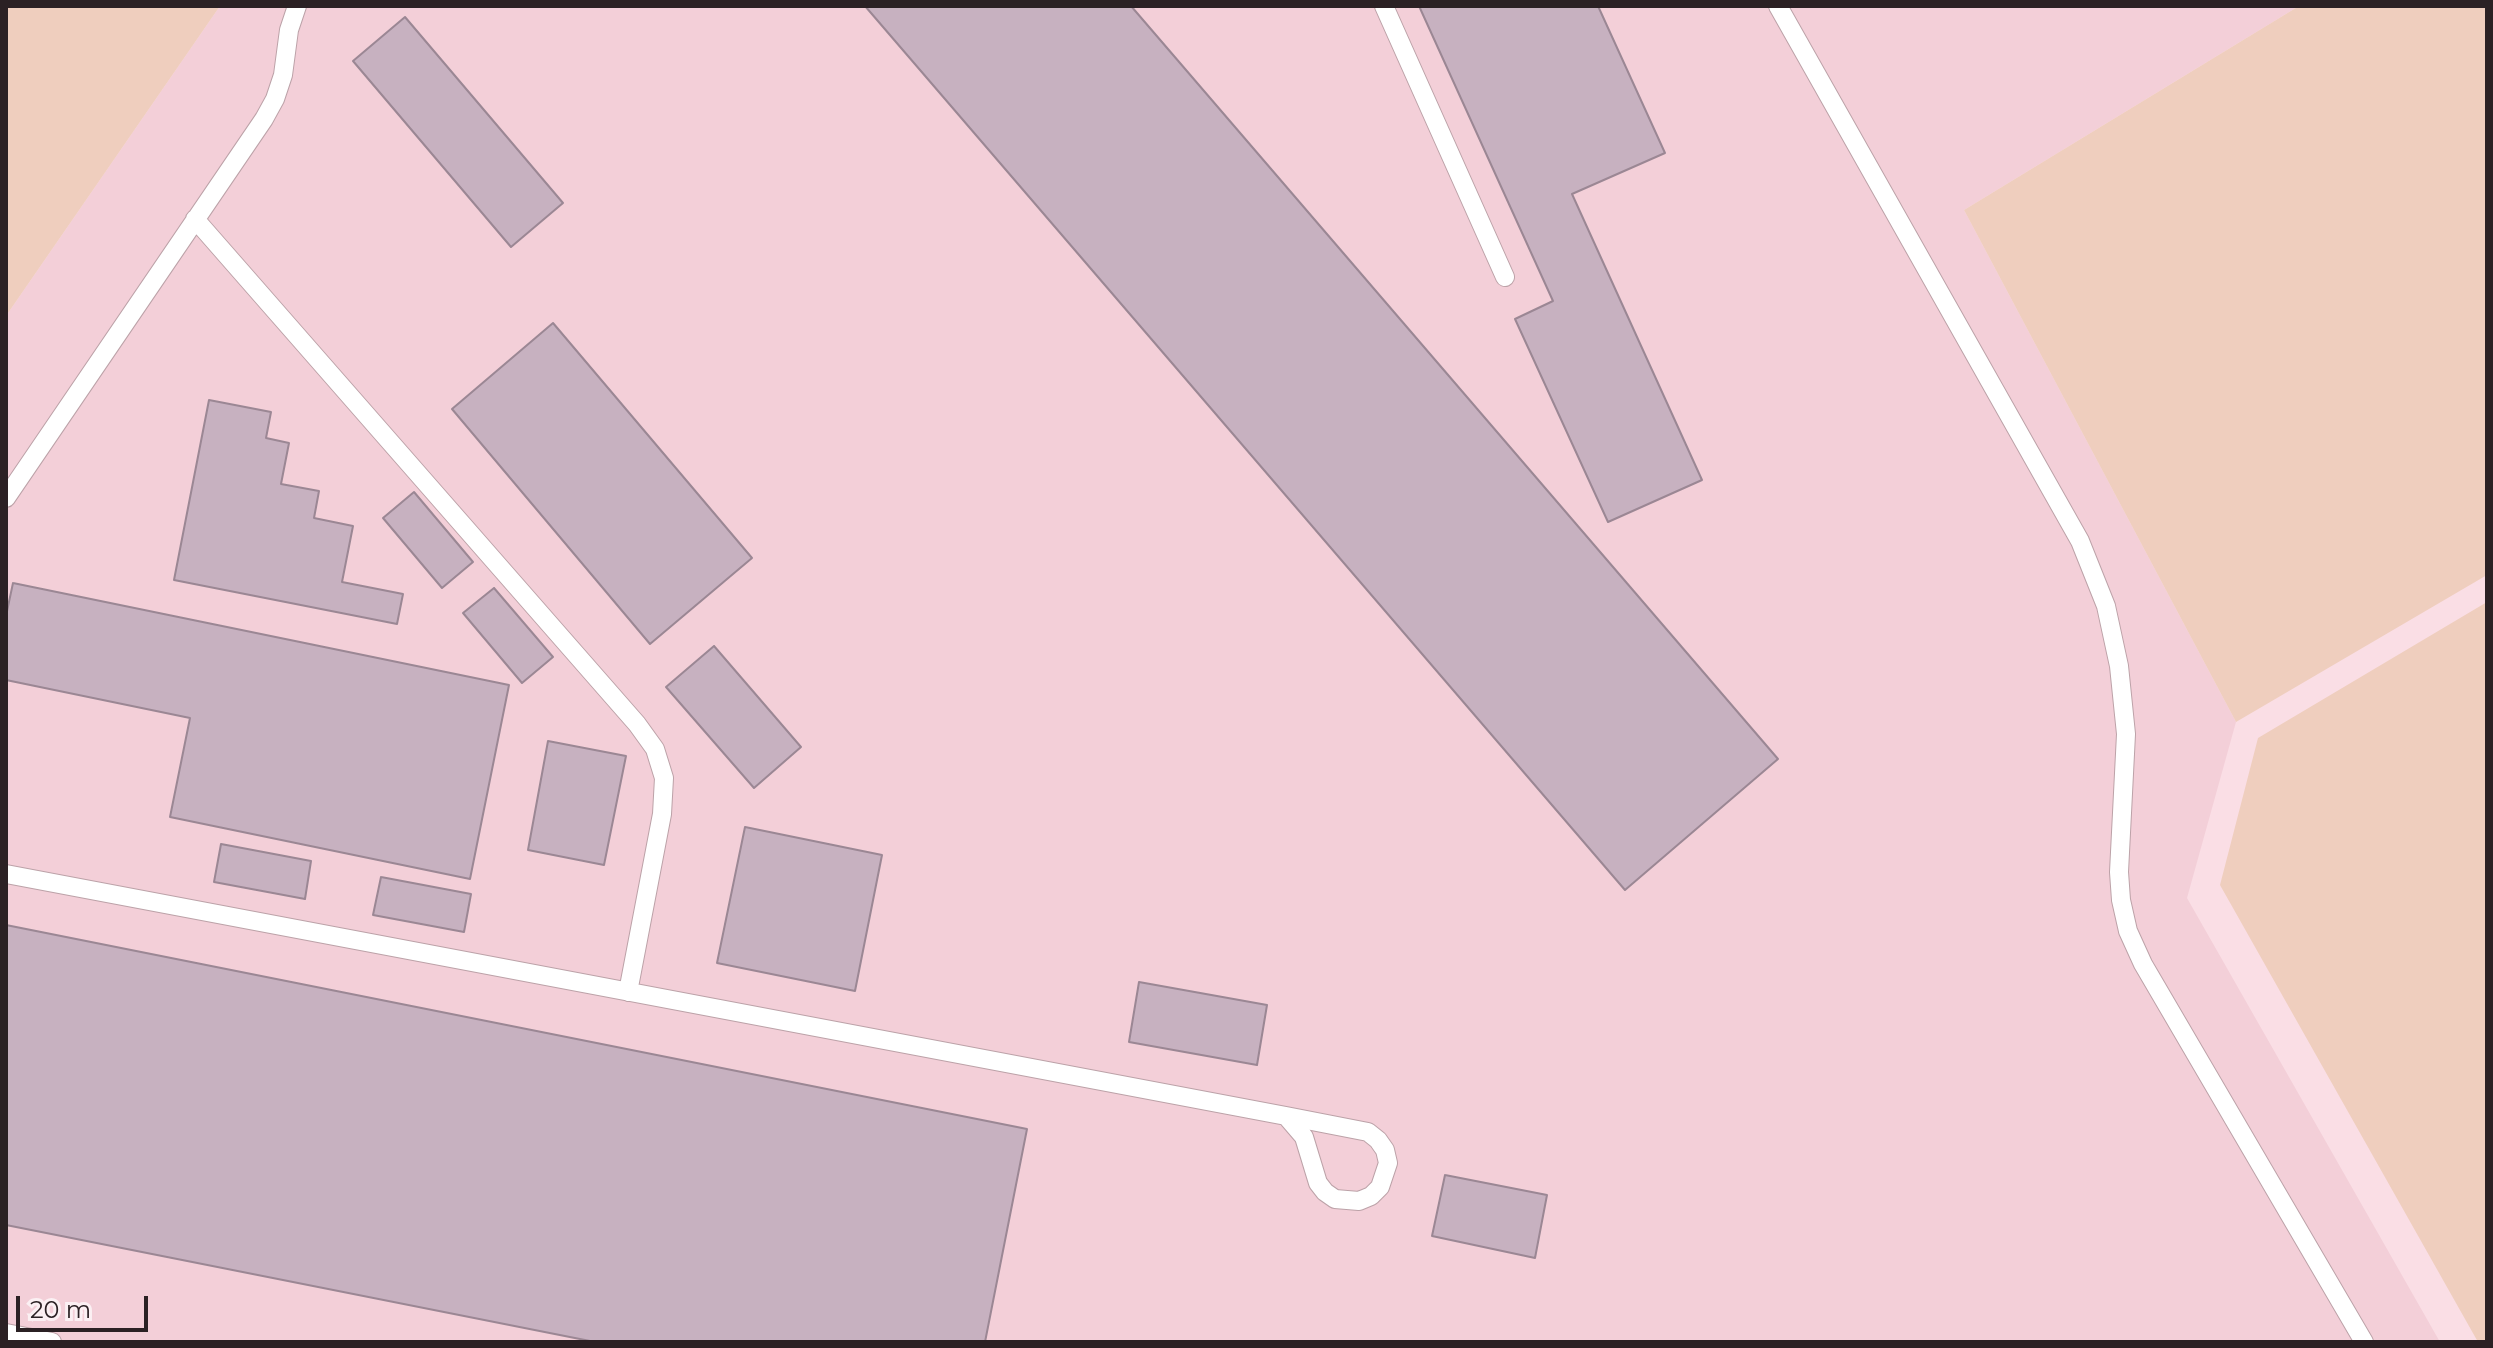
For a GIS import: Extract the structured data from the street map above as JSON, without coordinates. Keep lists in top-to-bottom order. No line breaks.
{"scale_bar":"20 m"}
